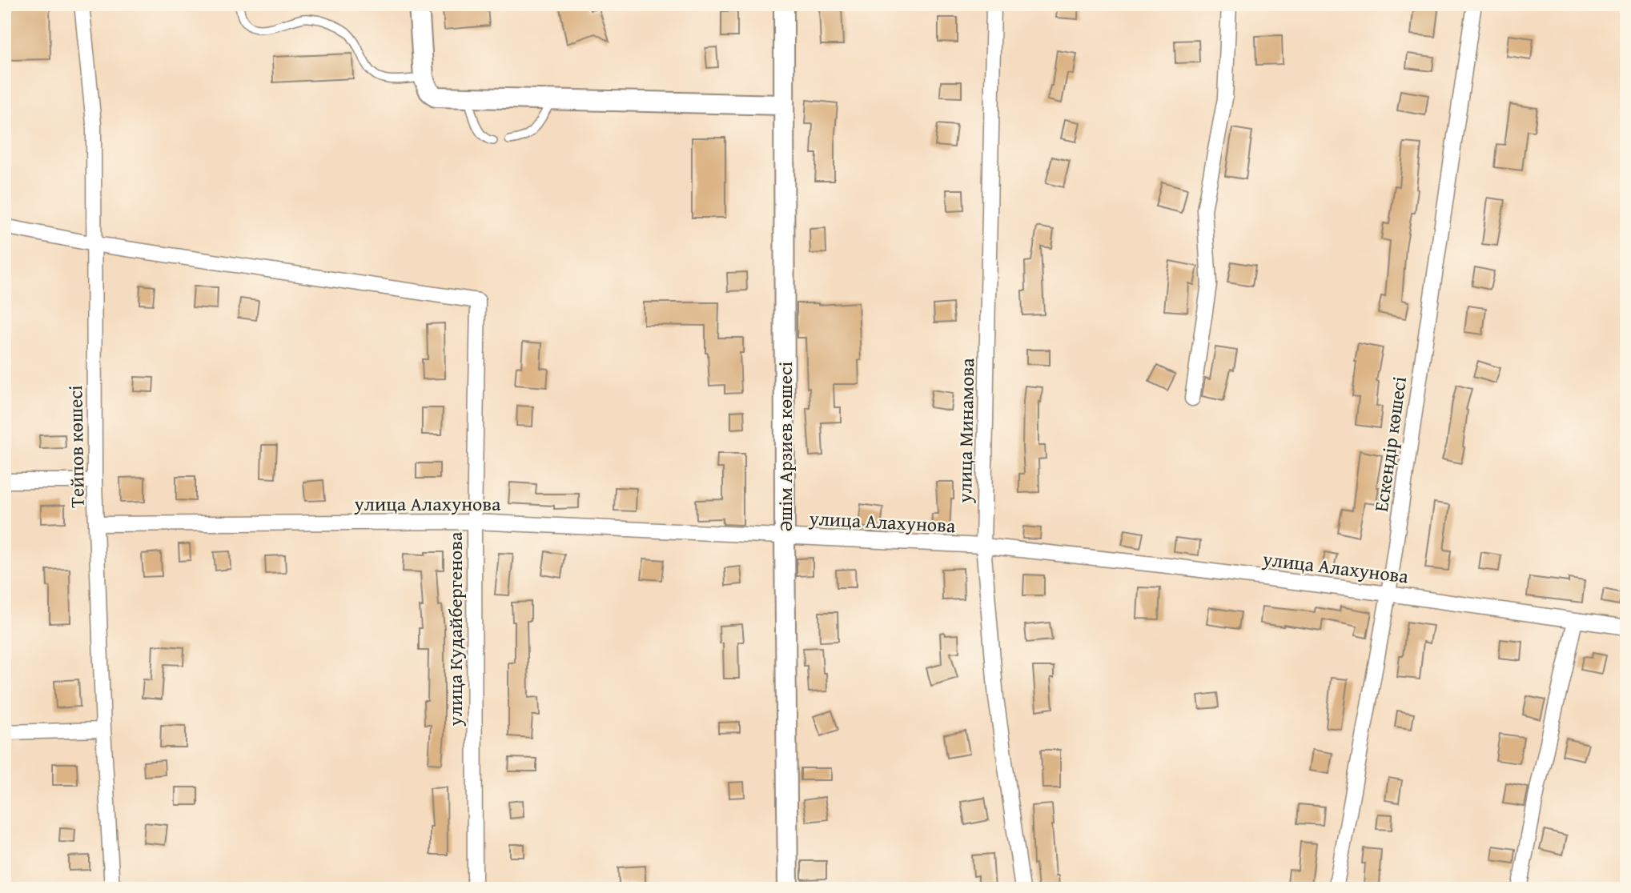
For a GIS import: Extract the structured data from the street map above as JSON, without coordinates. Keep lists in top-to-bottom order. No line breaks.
{"streets":{"main road":["Әшім Арзиев көшесі"],"street":["улица Минамова","Ескендір көшесі","Тейпов көшесі","улица Алахунова","улица Кудайбергенова"]},"crossings":[["улица Минамова","улица Алахунова"],["Ескендір көшесі","улица Алахунова"],["Тейпов көшесі","улица Алахунова"],["Тейпов көшесі","улица Кудайбергенова"],["Әшім Арзиев көшесі","улица Алахунова"],["улица Алахунова","улица Кудайбергенова"]]}
